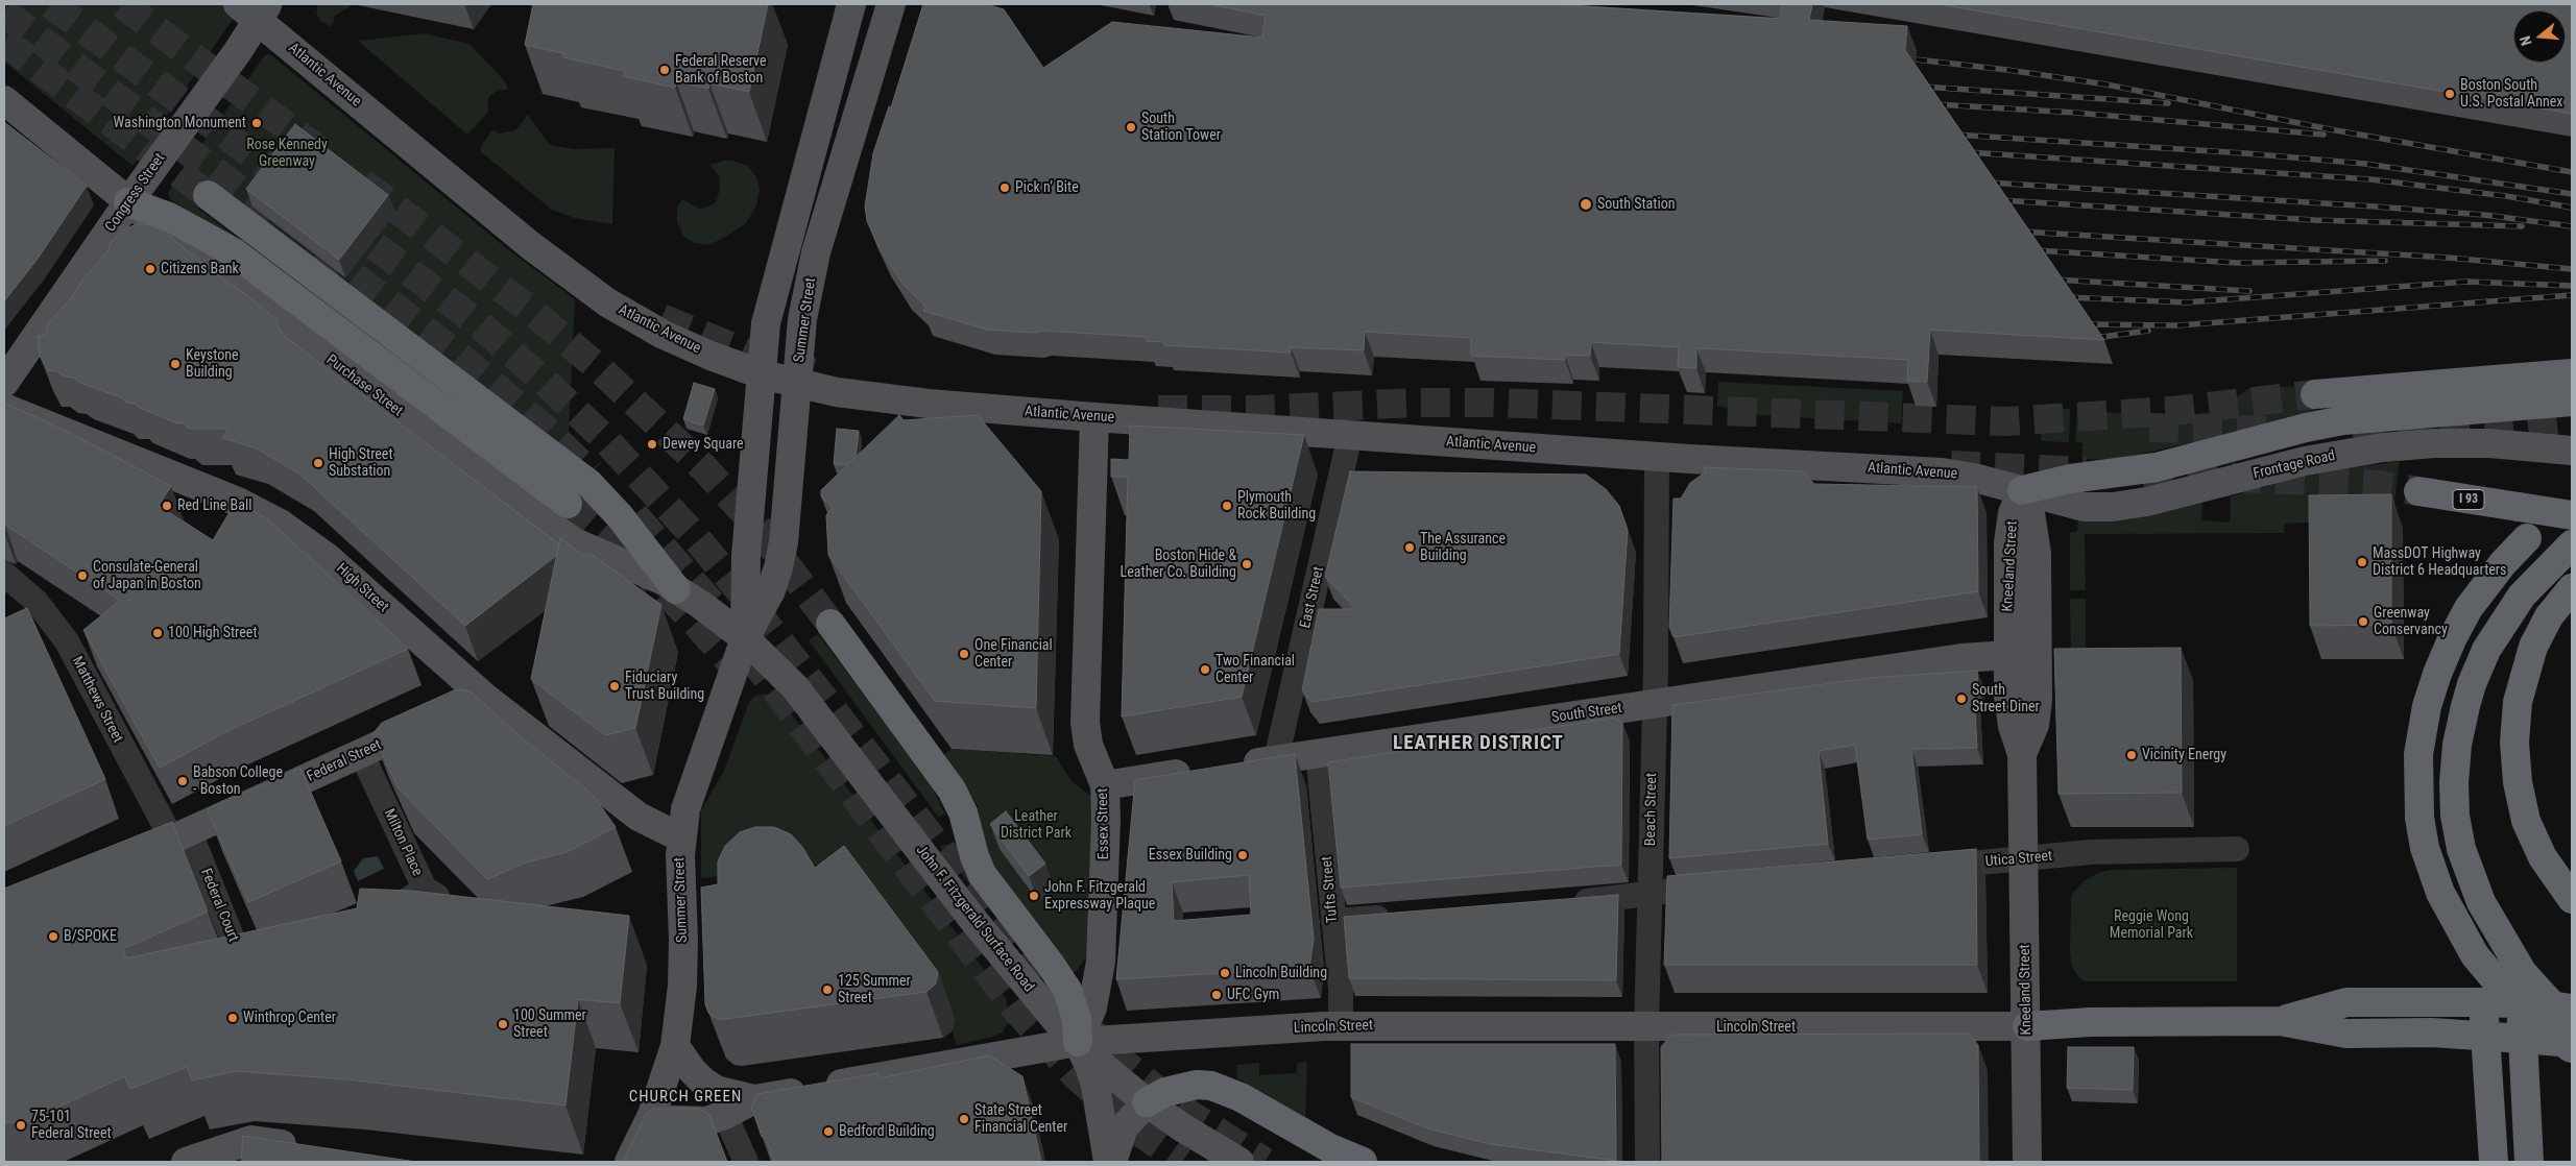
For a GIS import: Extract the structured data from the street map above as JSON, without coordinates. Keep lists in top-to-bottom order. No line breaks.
{"streets":{"highway":["I 93"],"main road":["Atlantic Avenue","Congress Street","Summer Street","Purchase Street","Frontage Road","Kneeland Street","High Street","South Street","Federal Street","Essex Street","John F. Fitzgerald Surface Road","Lincoln Street"],"street":["East Street","Matthews Street","Beach Street","Milton Place","Utica Street","Tufts Street","Federal Court"]},"crossings":[["Atlantic Avenue","Congress Street"],["Atlantic Avenue","Summer Street"],["Atlantic Avenue","Frontage Road"],["Atlantic Avenue","Kneeland Street"],["Atlantic Avenue","East Street"],["Atlantic Avenue","Beach Street"],["Atlantic Avenue","Essex Street"],["Congress Street","Purchase Street"],["Summer Street","Purchase Street"],["Summer Street","High Street"],["Summer Street","John F. Fitzgerald Surface Road"],["Summer Street","Lincoln Street"],["Purchase Street","John F. Fitzgerald Surface Road"],["Frontage Road","Kneeland Street"],["Kneeland Street","South Street"],["Kneeland Street","Utica Street"],["Kneeland Street","Lincoln Street"],["High Street","Federal Street"],["East Street","South Street"],["Matthews Street","Federal Street"],["Matthews Street","Federal Court"],["South Street","Beach Street"],["South Street","Tufts Street"],["Federal Street","Milton Place"],["Federal Street","Federal Court"],["Beach Street","Lincoln Street"],["Essex Street","John F. Fitzgerald Surface Road"],["Essex Street","Lincoln Street"],["Tufts Street","Lincoln Street"],["John F. Fitzgerald Surface Road","Lincoln Street"]],"districts":["LEATHER DISTRICT","CHURCH GREEN"],"parks":["Rose Kennedy Greenway","Leather District Park","Reggie Wong Memorial Park"],"places":["Federal Reserve Bank of Boston","Boston South U.S. Postal Annex","Washington Monument","South Station Tower","Pick n’ Bite","South Station","Citizens Bank","Keystone Building","Dewey Square","High Street Substation","Red Line Ball","Plymouth Rock Building","The Assurance Building","MassDOT Highway District 6 Headquarters","Boston Hide & Leather Co. Building","Consulate-General of Japan in Boston","Greenway Conservancy","100 High Street","One Financial Center","Two Financial Center","Fiduciary Trust Building","South Street Diner","Vicinity Energy","Babson College - Boston","Essex Building","John F. Fitzgerald Expressway Plaque","B/SPOKE","Lincoln Building","125 Summer Street","UFC Gym","Winthrop Center","100 Summer Street","State Street Financial Center","75-101 Federal Street","Bedford Building"],"north":"left"}
